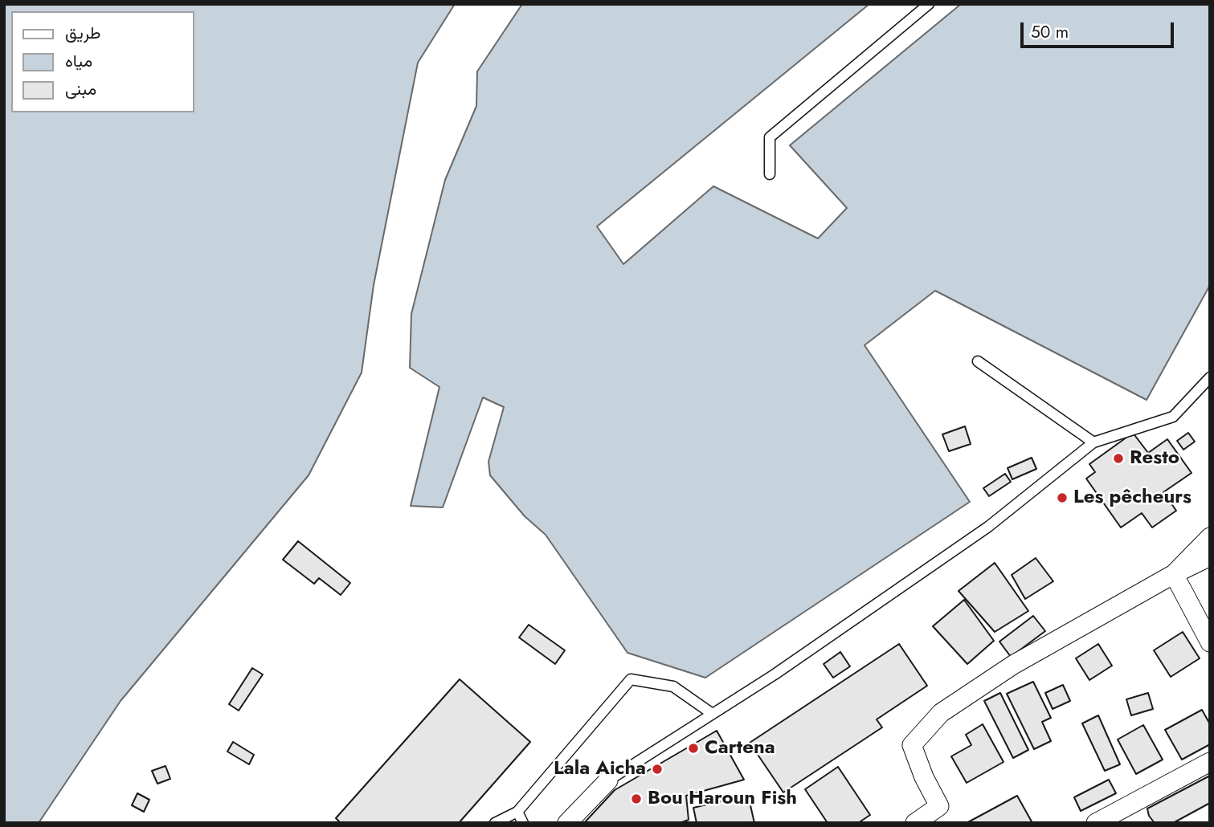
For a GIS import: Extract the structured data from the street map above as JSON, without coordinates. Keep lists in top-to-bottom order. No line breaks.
{"places":["Resto","Les pêcheurs","Cartena","Lala Aicha","Bou Haroun Fish"],"legend":["طريق","مياه","مبنى"],"scale_bar":"50 m"}
